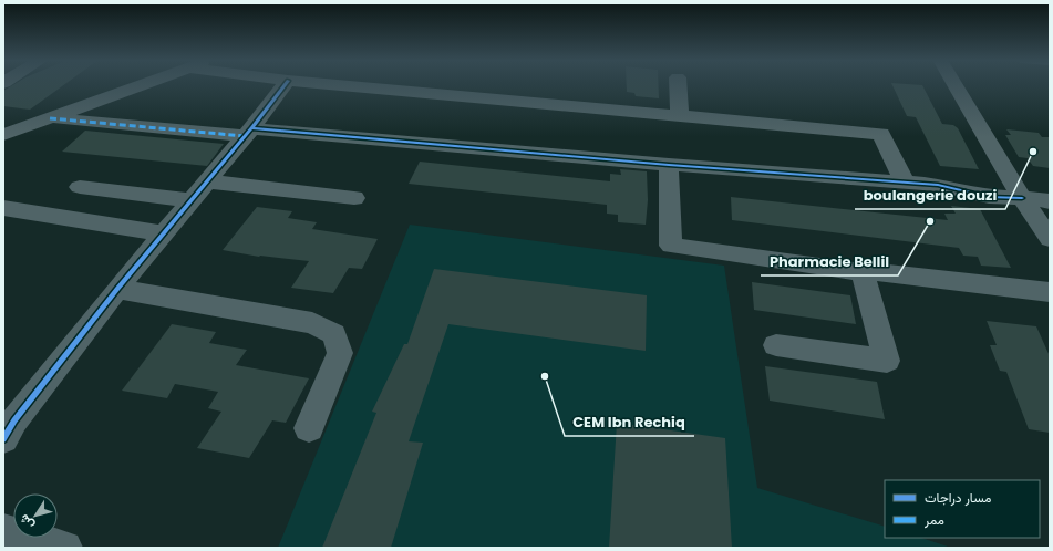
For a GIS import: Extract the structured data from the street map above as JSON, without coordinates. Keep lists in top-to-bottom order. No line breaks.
{"places":["boulangerie douzi","Pharmacie Bellil","CEM Ibn Rechiq"],"legend":["مسار دراجات","ممر"],"north":"bottom left"}
